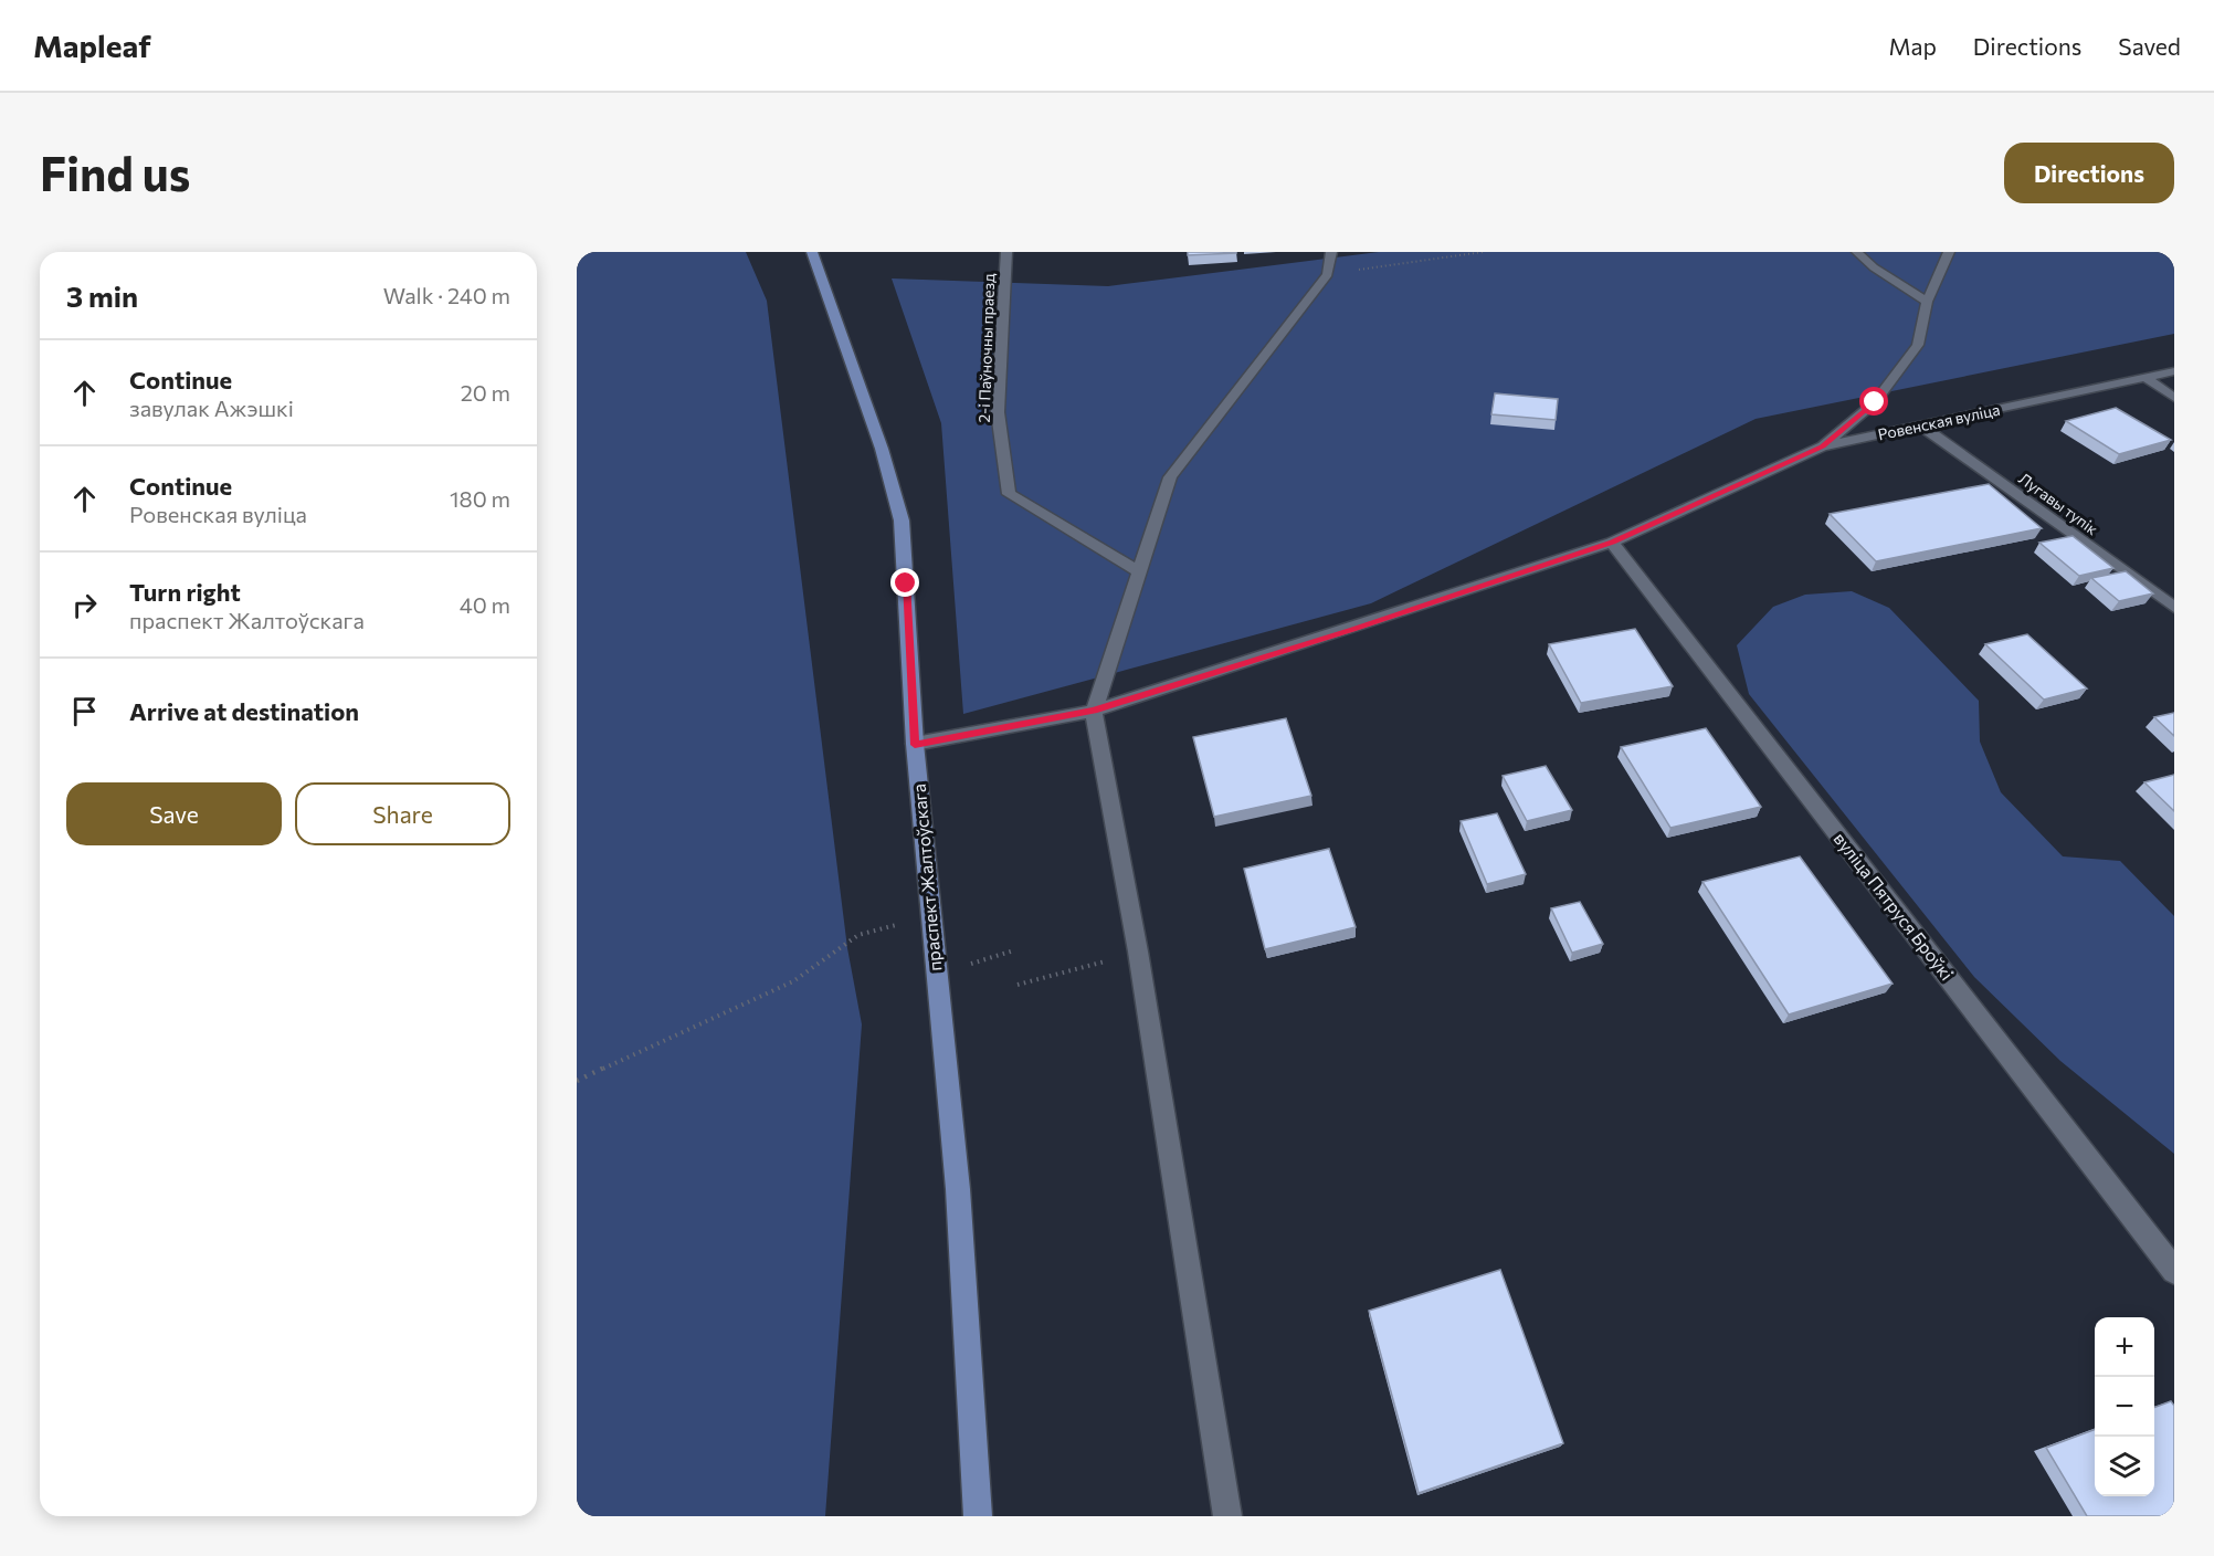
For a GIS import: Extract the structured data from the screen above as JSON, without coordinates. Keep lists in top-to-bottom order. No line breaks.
{"streets":{"main road":["праспект Жалтоўскага"],"street":["2-і Паўночны праезд","Ровенская вуліца","Лугавы тупік","вуліца Пятруся Броўкі"]},"crossings":[["Ровенская вуліца","Лугавы тупік"],["Ровенская вуліца","праспект Жалтоўскага"],["Ровенская вуліца","вуліца Пятруся Броўкі"]],"page":{"header":"Mapleaf","nav":["Map","Directions","Saved"],"buttons":["Directions",["Save","Share"]],"title":"Find us","heading":["3 min","Walk · 240 m"],"list":[["Continue","завулак Ажэшкі","20 m"],["Continue","Ровенская вуліца","180 m"],["Turn right","праспект Жалтоўскага","40 m"],"Arrive at destination"],"map_buttons":["+","−"]}}
